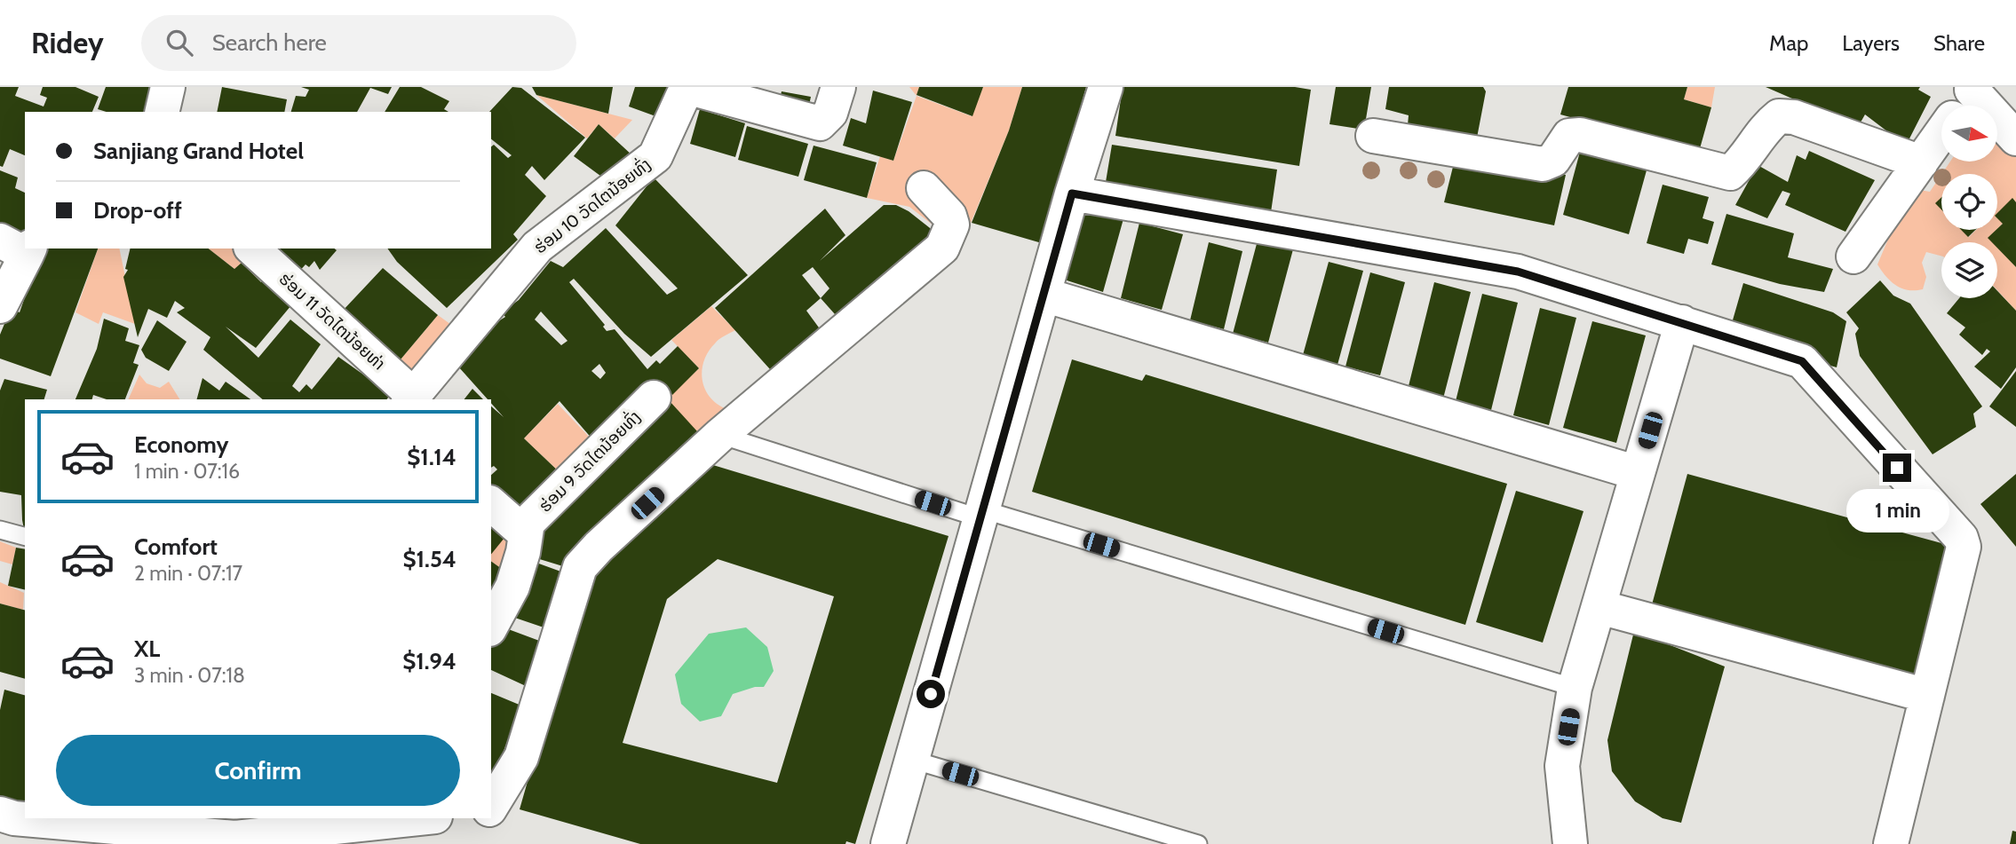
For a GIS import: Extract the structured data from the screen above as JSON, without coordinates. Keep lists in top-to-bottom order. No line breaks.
{"streets":{"street":["ຮ່ອມ 10 ວັດໄຕນ້ອຍທົ່ງ","ຮ່ອມ 11 ວັດໄຕນ້ອຍທ່າ","ຮ່ອມ 9 ວັດໄຕນ້ອຍທົ່ງ"]},"crossings":[["ຮ່ອມ 10 ວັດໄຕນ້ອຍທົ່ງ","ຮ່ອມ 11 ວັດໄຕນ້ອຍທ່າ"]],"north":"right","page":{"header":"Ridey","search":"Search here","nav":["Map","Layers","Share"],"banner":["Sanjiang Grand Hotel","Drop-off"],"list":[{"name":"Economy","note":"1 min · 07:16","value":"$1.14"},{"name":"Comfort","note":"2 min · 07:17","value":"$1.54"},{"name":"XL","note":"3 min · 07:18","value":"$1.94"}],"bubble":"1 min","buttons":"Confirm"}}
